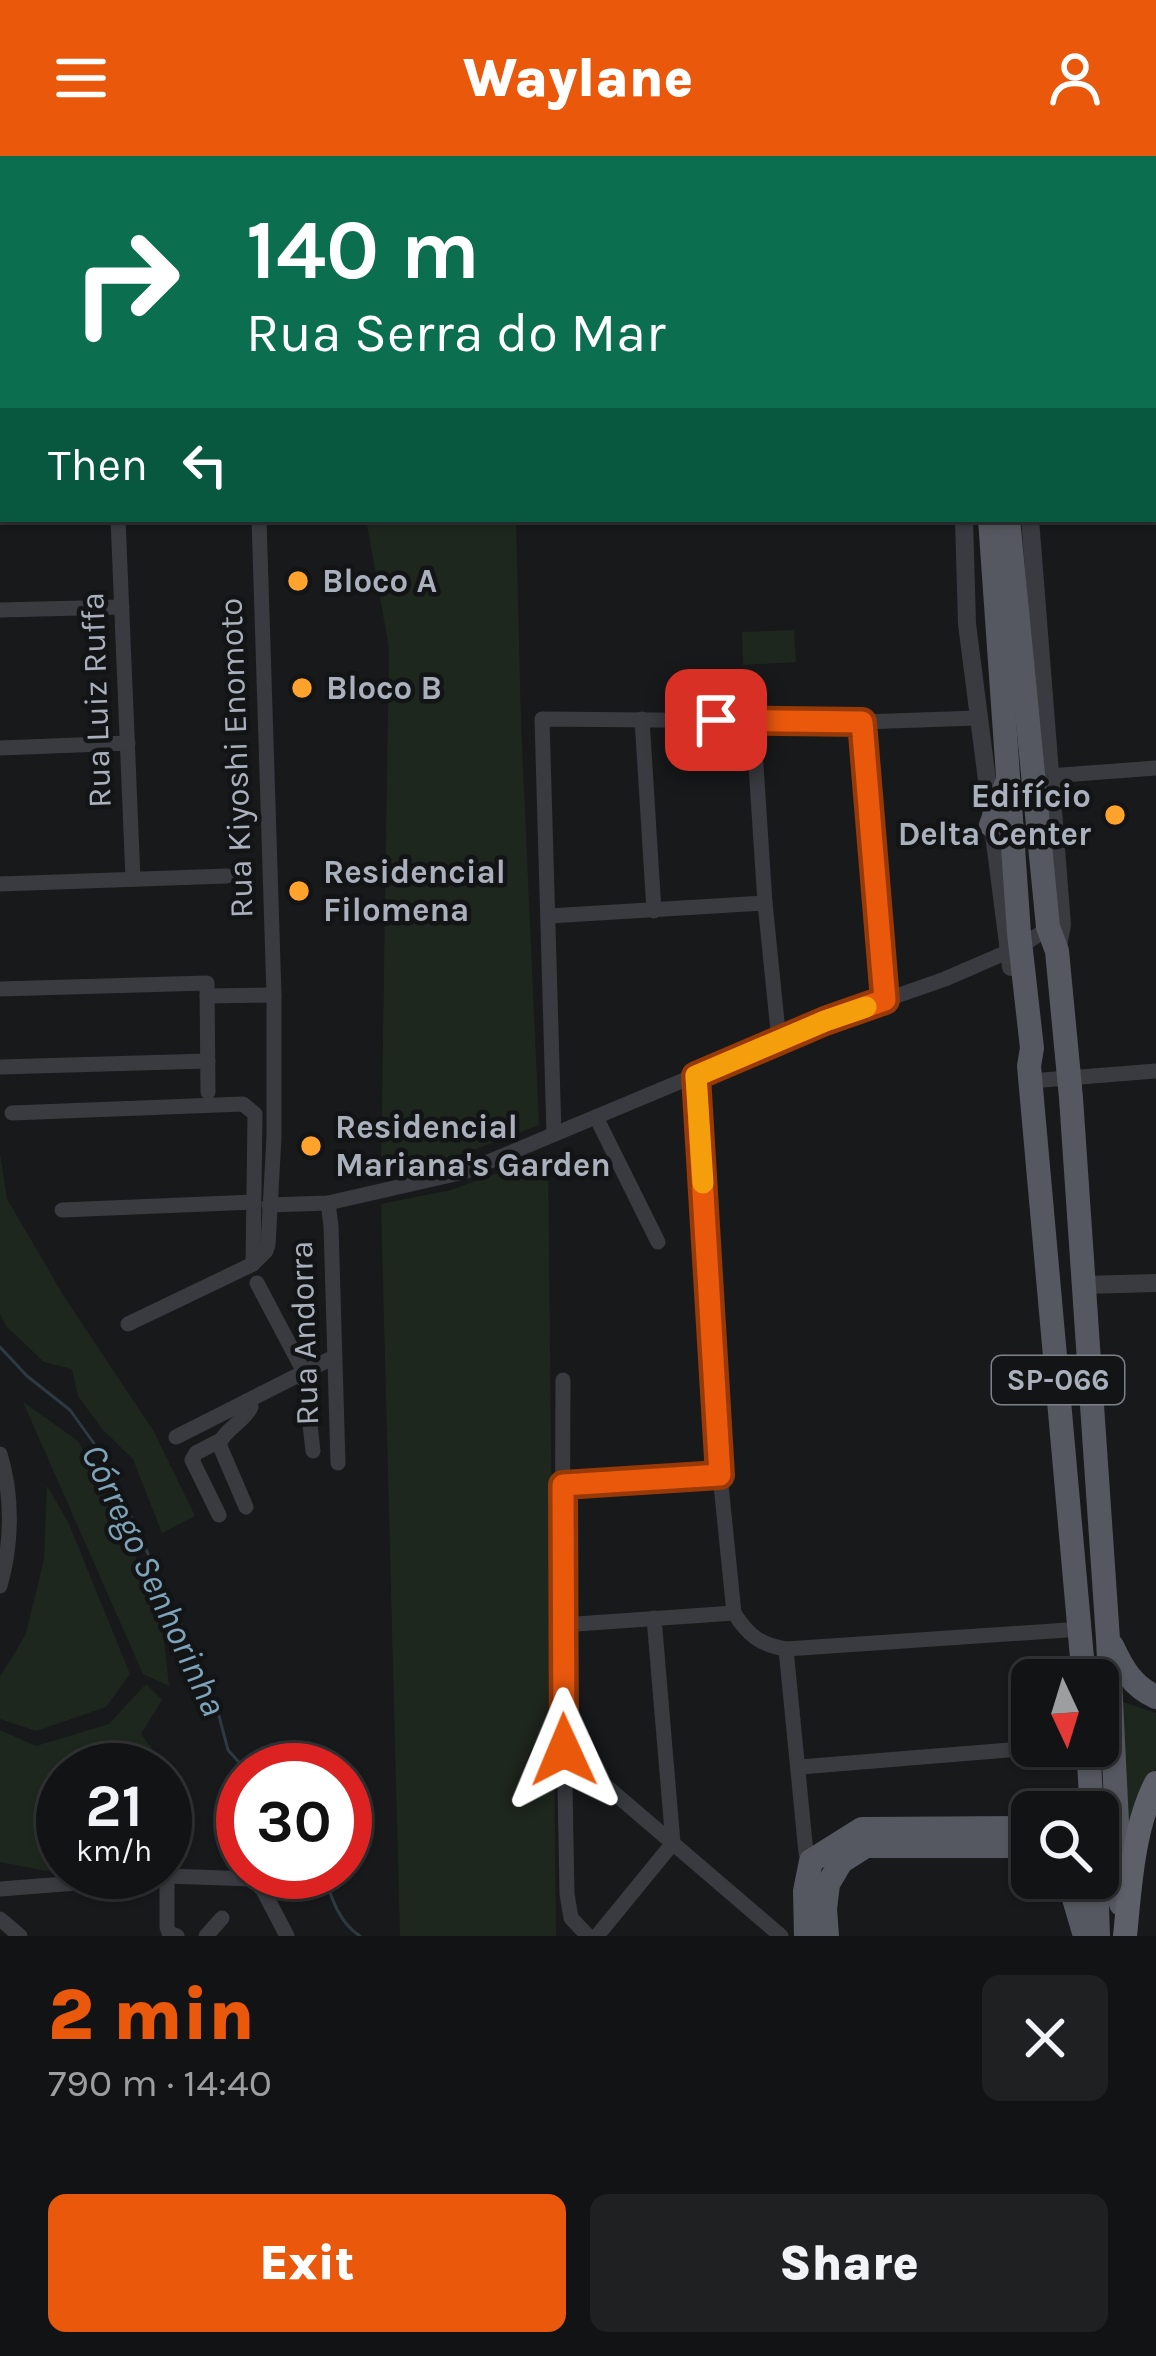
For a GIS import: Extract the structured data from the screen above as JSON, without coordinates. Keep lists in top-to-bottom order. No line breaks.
{"streets":{"main road":["SP-066"],"street":["Rua Luiz Ruffa","Rua Kiyoshi Enomoto","Rua Andorra"]},"water":["Córrego Senhorinha"],"places":["Bloco A","Bloco B","Edifício Delta Center","Residencial Filomena","Residencial Mariana's Garden"],"north":"bottom","page":{"header":"Waylane","turn":["140 m","Rua Serra do Mar"],"then":"Then","speed":"21 km/h","limit":"30","heading":["2 min","790 m · 14:40"],"buttons":["Exit","Share"]}}
